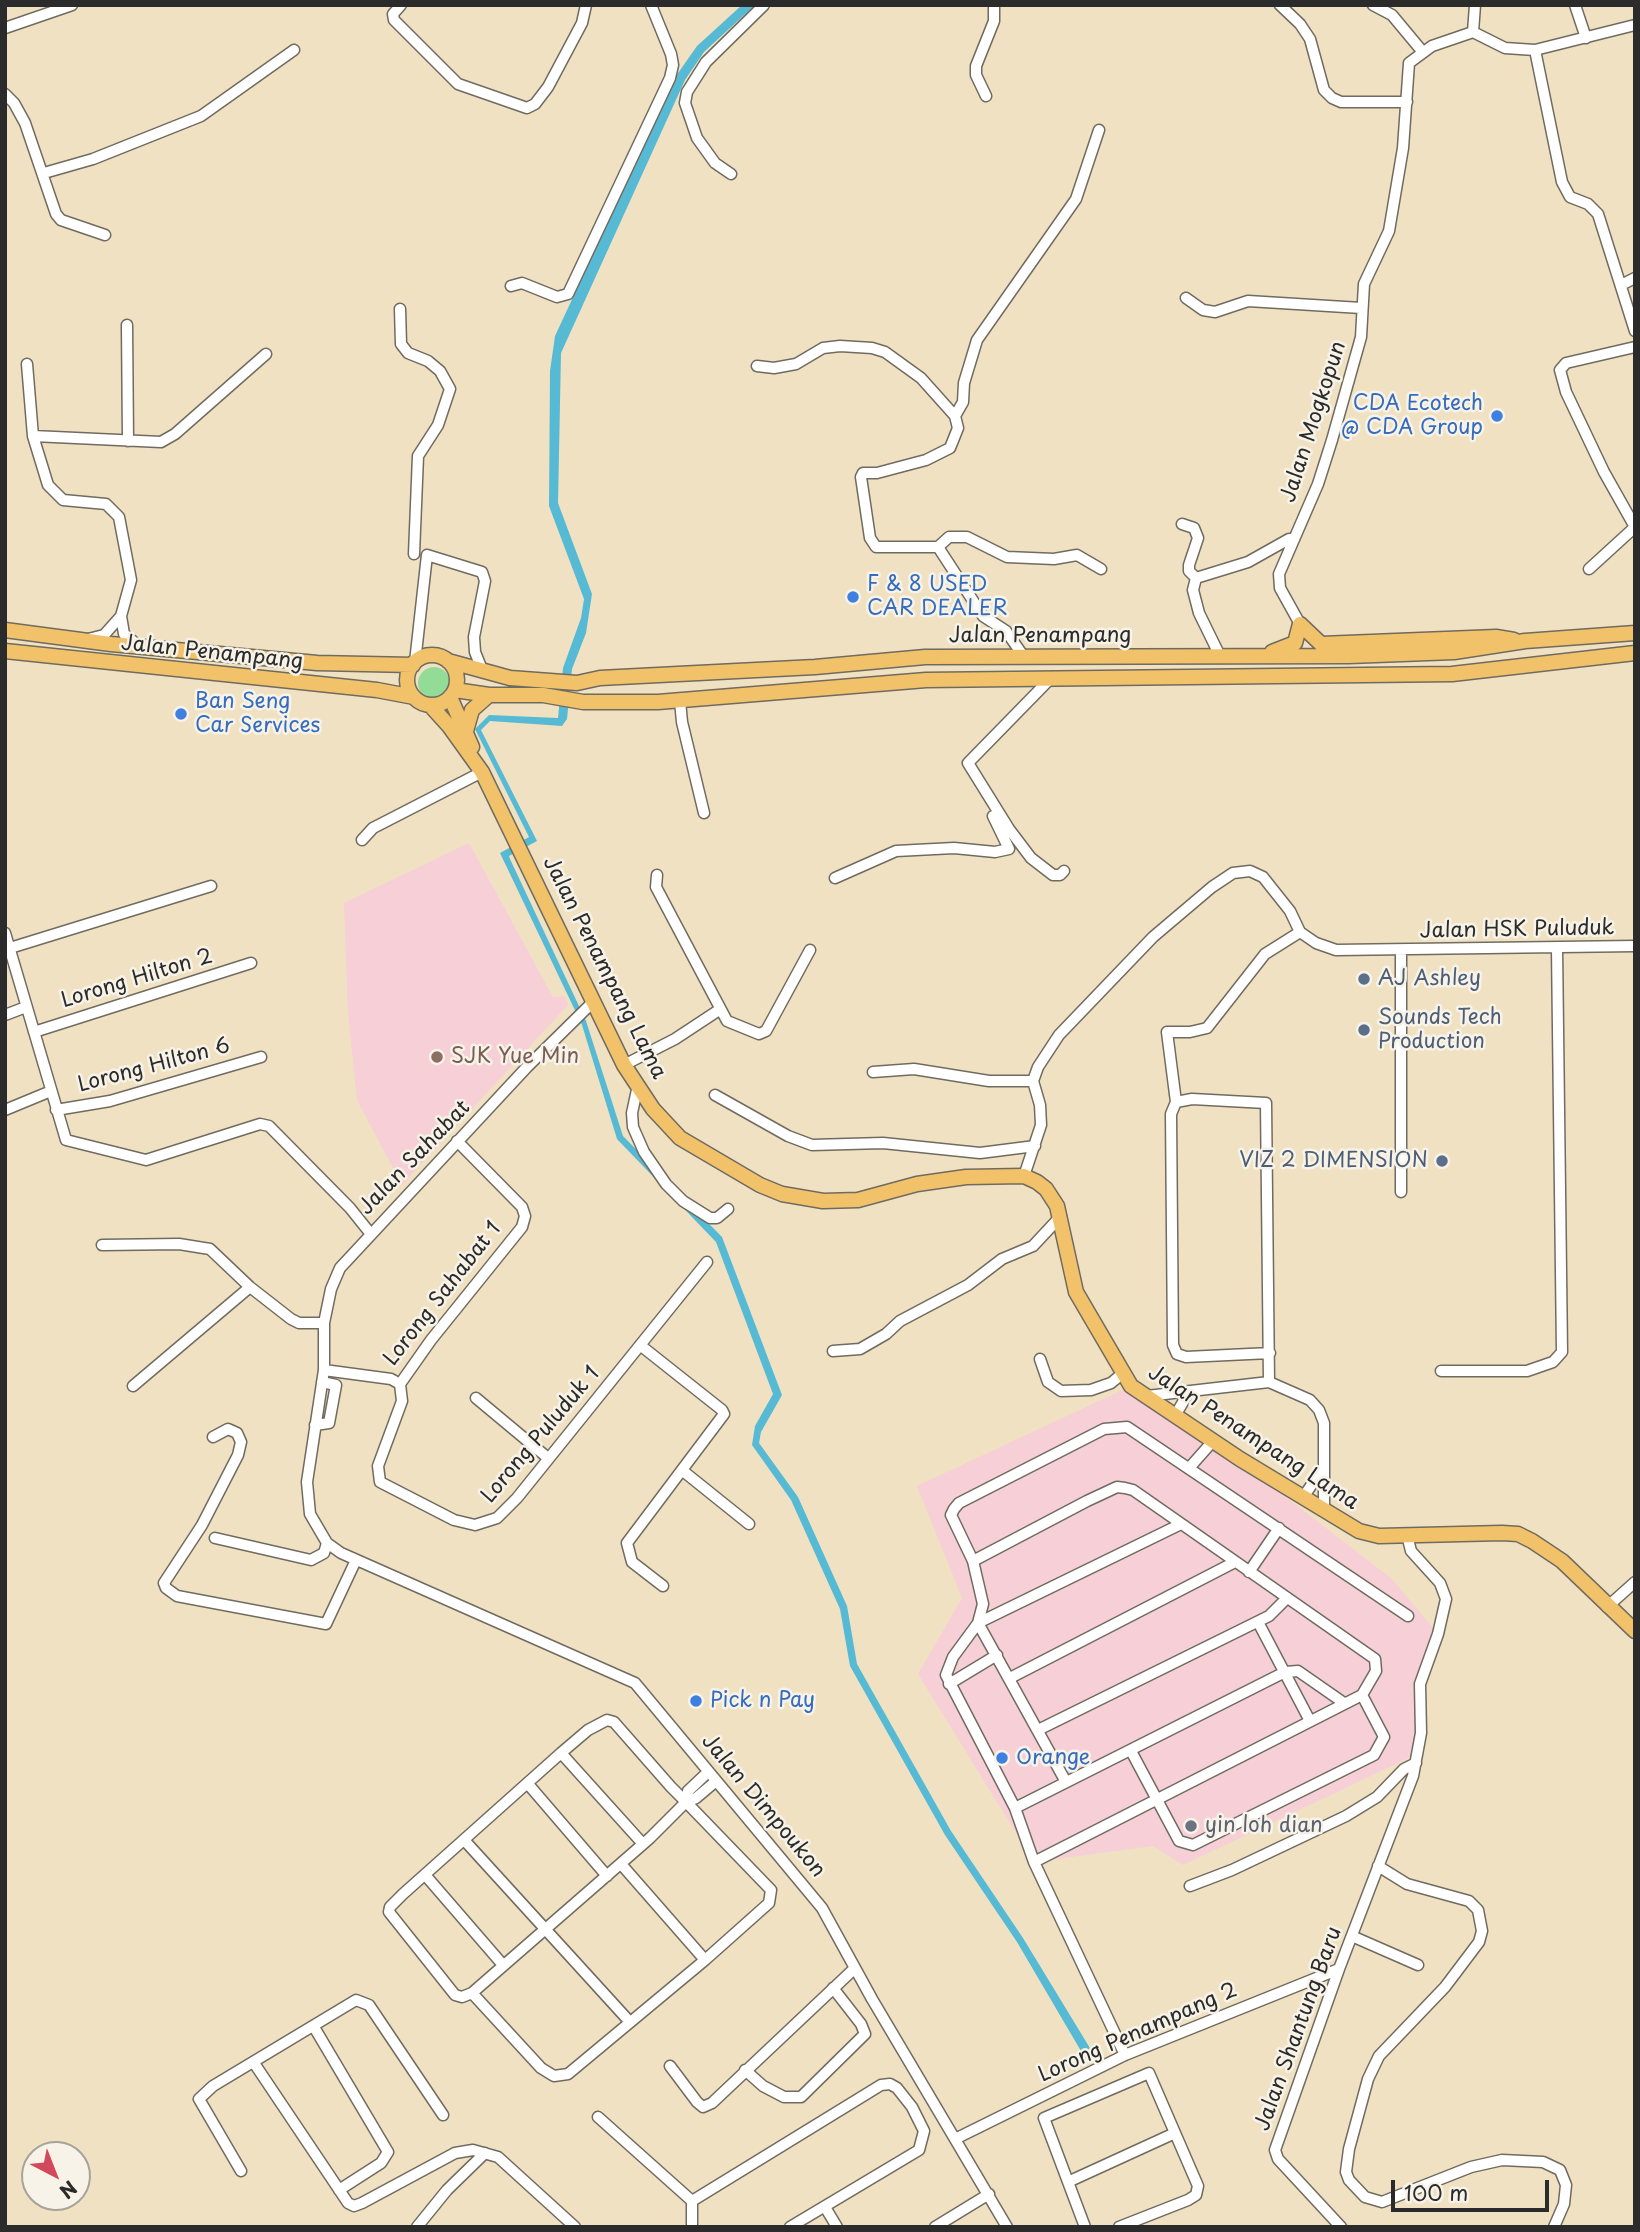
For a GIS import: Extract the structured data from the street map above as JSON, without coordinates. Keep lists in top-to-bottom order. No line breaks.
{"streets":{"main road":["Jalan Penampang","Jalan Penampang Lama"],"street":["Jalan Mogkopun","Jalan HSK Puluduk","Lorong Hilton 2","Lorong Hilton 6","Jalan Sahabat","Lorong Sahabat 1","Lorong Puluduk 1","Jalan Dimpoukon","Jalan Shantung Baru","Lorong Penampang 2"]},"crossings":[["Jalan Penampang","Jalan Penampang Lama"],["Jalan Penampang Lama","Jalan Sahabat"],["Jalan Penampang Lama","Jalan Shantung Baru"],["Jalan Sahabat","Lorong Sahabat 1"],["Lorong Sahabat 1","Lorong Puluduk 1"],["Jalan Dimpoukon","Lorong Penampang 2"],["Jalan Shantung Baru","Lorong Penampang 2"]],"places":["CDA Ecotech @ CDA Group","F & 8 USED CAR DEALER","Ban Seng Car Services","AJ Ashley","Sounds Tech Production","SJK Yue Min","VIZ 2 DIMENSION","Pick n Pay","Orange","yin loh dian"],"scale_bar":"100 m","north":"bottom right"}
